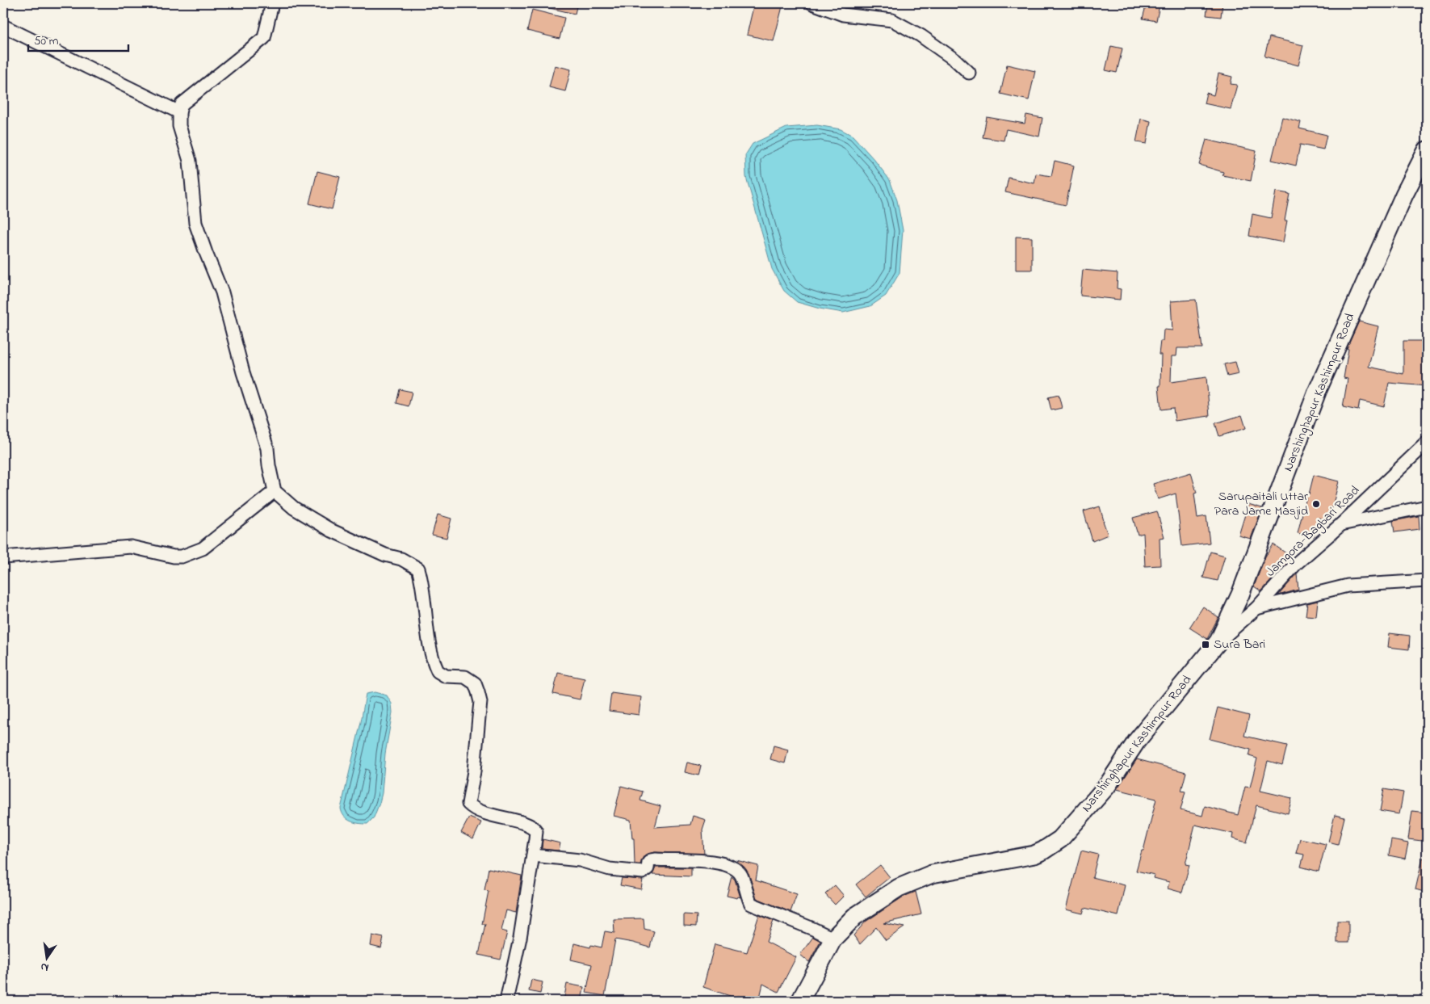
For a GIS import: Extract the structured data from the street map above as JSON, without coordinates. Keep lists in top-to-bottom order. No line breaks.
{"streets":{"main road":["Narshinghapur Kashimpur Road"],"street":["Jamgora-Bagbari Road"]},"crossings":[["Narshinghapur Kashimpur Road","Jamgora-Bagbari Road"]],"places":{"other":["Sarupaitali Uttar Para Jame Masjid"],"transit":["Sura Bari"]},"scale_bar":"50 m","north":"bottom"}
